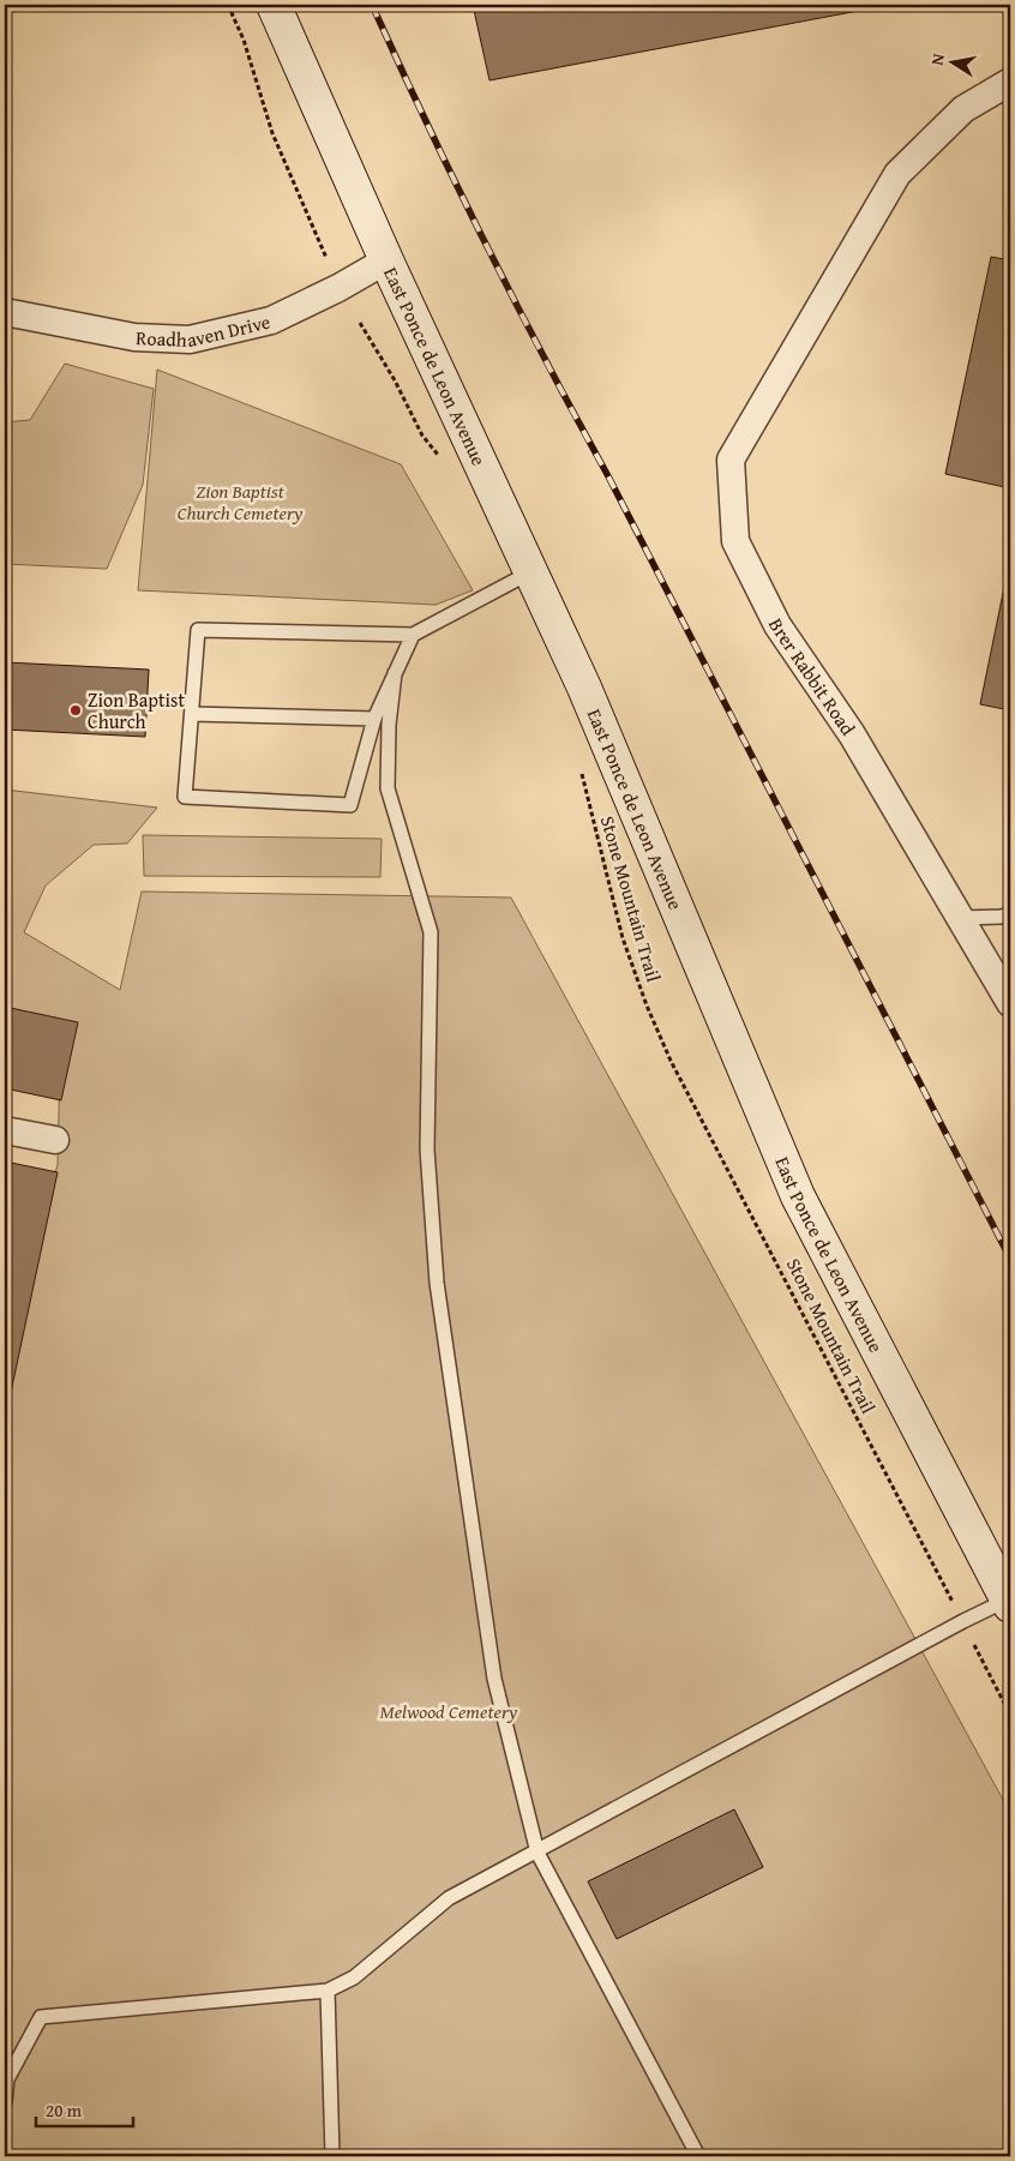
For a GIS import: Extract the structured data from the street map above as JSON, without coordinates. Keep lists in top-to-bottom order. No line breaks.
{"streets":{"main road":["East Ponce de Leon Avenue"],"street":["Roadhaven Drive","Brer Rabbit Road"],"path":["Stone Mountain Trail"]},"crossings":[["Roadhaven Drive","East Ponce de Leon Avenue"]],"parks":["Zion Baptist Church Cemetery","Melwood Cemetery"],"places":["Zion Baptist Church"],"scale_bar":"20 m","north":"left"}
